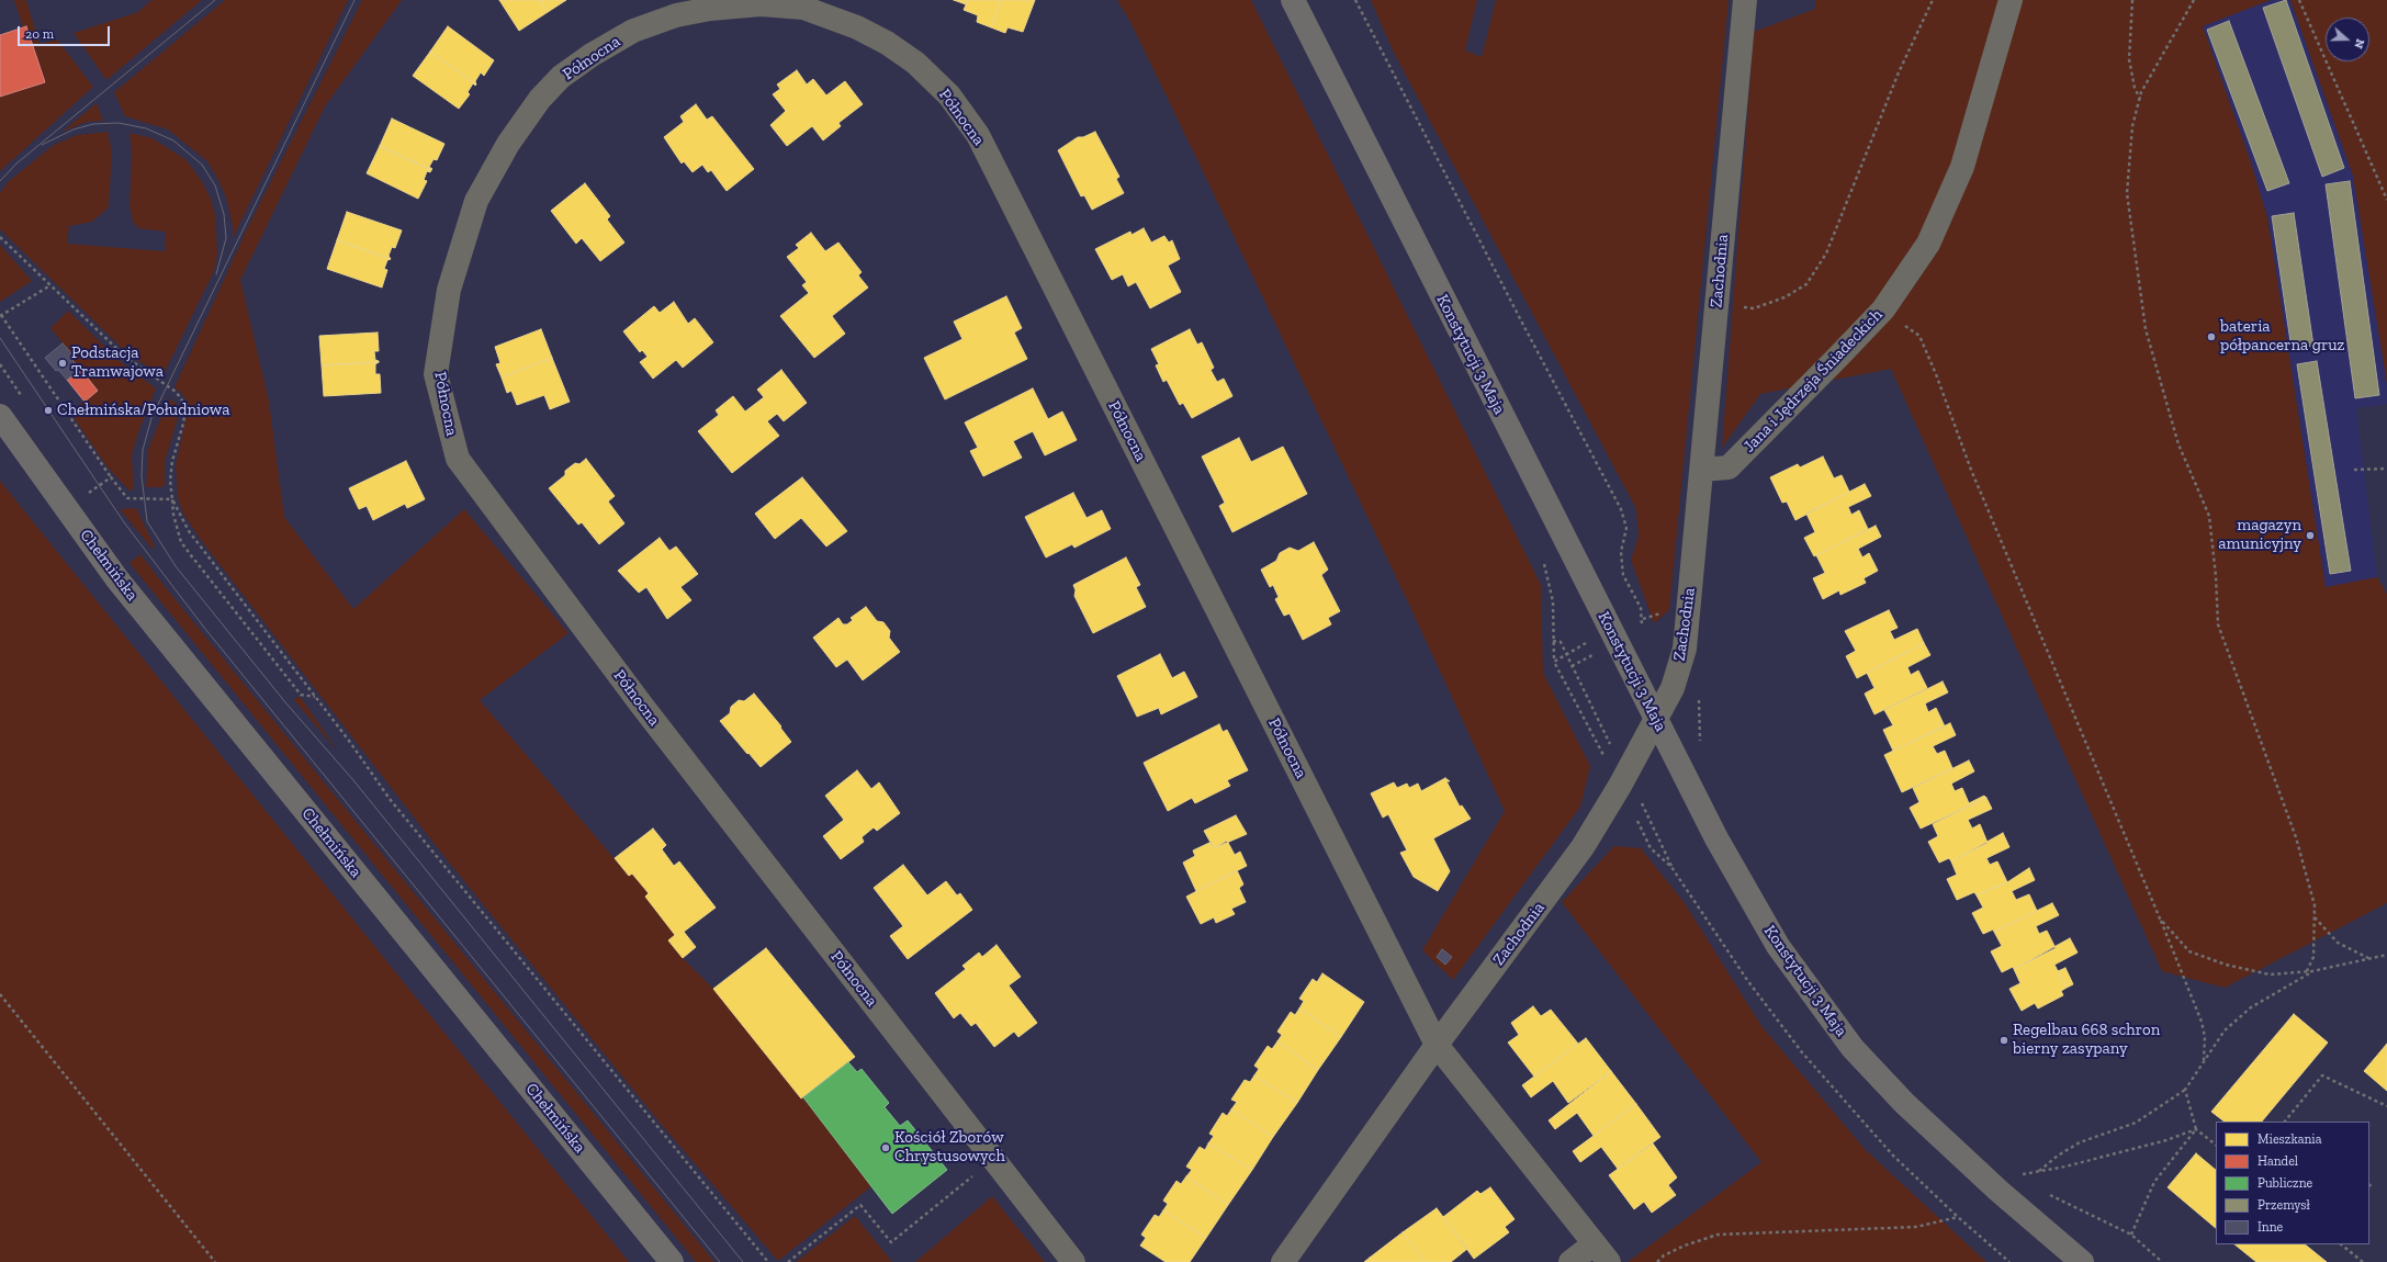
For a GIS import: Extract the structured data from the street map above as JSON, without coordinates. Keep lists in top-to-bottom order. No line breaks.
{"streets":{"street":["Północna","Zachodnia","Konstytucji 3 Maja","Jana i Jędrzeja Śniadeckich","Chełmińska"]},"crossings":[["Północna","Zachodnia"],["Zachodnia","Konstytucji 3 Maja"],["Zachodnia","Jana i Jędrzeja Śniadeckich"]],"places":["bateria półpancerna gruz","Podstacja Tramwajowa","Chełmińska/Południowa","magazyn amunicyjny","Regelbau 668 schron bierny zasypany","Kościół Zborów Chrystusowych"],"legend":["Mieszkania","Handel","Publiczne","Przemysł","Inne"],"scale_bar":"20 m","north":"right"}
